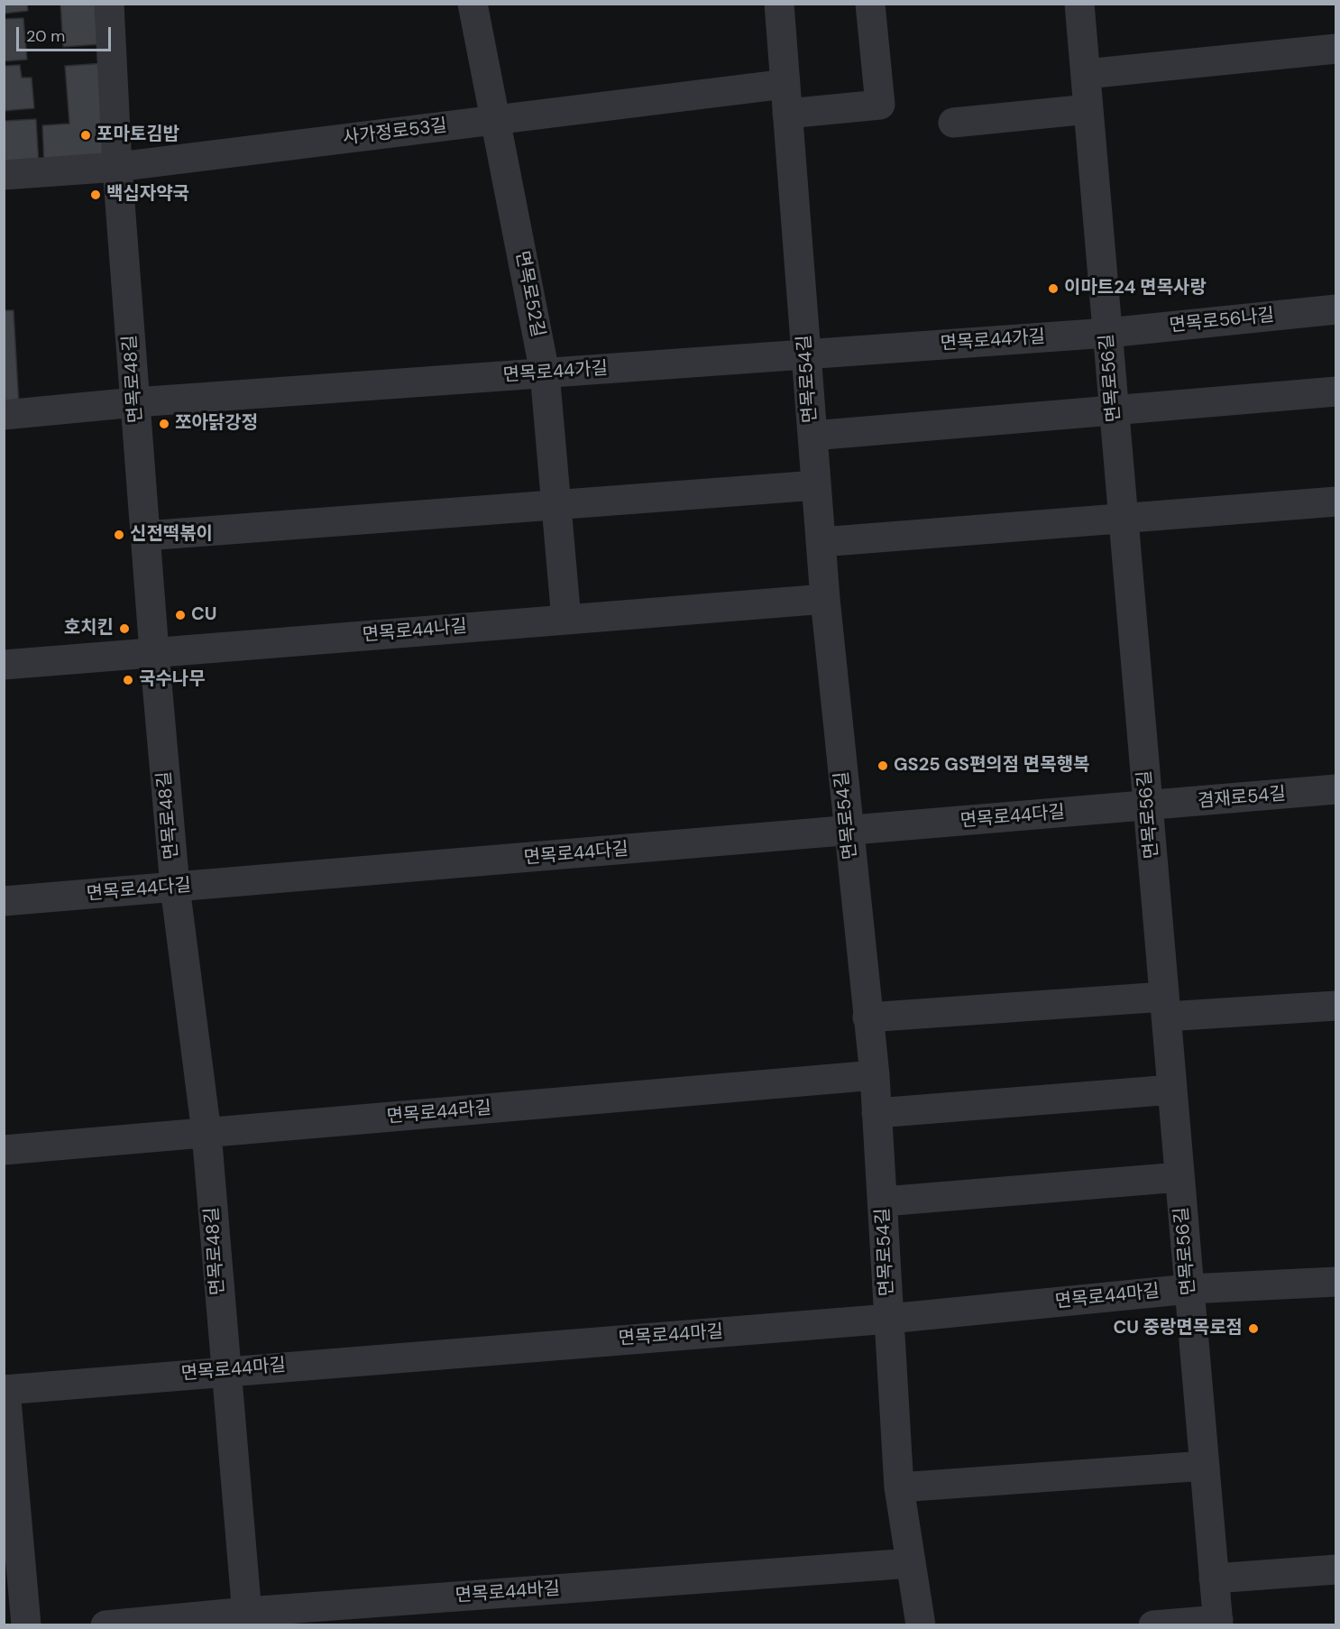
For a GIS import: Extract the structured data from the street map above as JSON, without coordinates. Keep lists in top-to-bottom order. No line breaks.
{"streets":{"street":["사가정로53길","면목로52길","면목로56나길","면목로44가길","면목로56길","면목로48길","면목로54길","면목로44나길","겸재로54길","면목로44다길","면목로44라길","면목로44마길","면목로44바길"]},"crossings":[["사가정로53길","면목로52길"],["사가정로53길","면목로48길"],["사가정로53길","면목로54길"],["면목로52길","면목로44가길"],["면목로52길","면목로44나길"],["면목로56나길","면목로44가길"],["면목로56나길","면목로56길"],["면목로44가길","면목로56길"],["면목로44가길","면목로48길"],["면목로44가길","면목로54길"],["면목로56길","겸재로54길"],["면목로56길","면목로44다길"],["면목로56길","면목로44마길"],["면목로48길","면목로44나길"],["면목로48길","면목로44다길"],["면목로48길","면목로44라길"],["면목로48길","면목로44마길"],["면목로48길","면목로44바길"],["면목로54길","면목로44나길"],["면목로54길","면목로44다길"],["면목로54길","면목로44라길"],["면목로54길","면목로44마길"],["면목로54길","면목로44바길"],["겸재로54길","면목로44다길"]],"places":["포마토김밥","백십자약국","이마트24 면목사랑","쪼아닭강정","신전떡볶이","CU","호치킨","국수나무","GS25 GS편의점 면목행복","CU 중랑면목로점"],"scale_bar":"20 m"}
